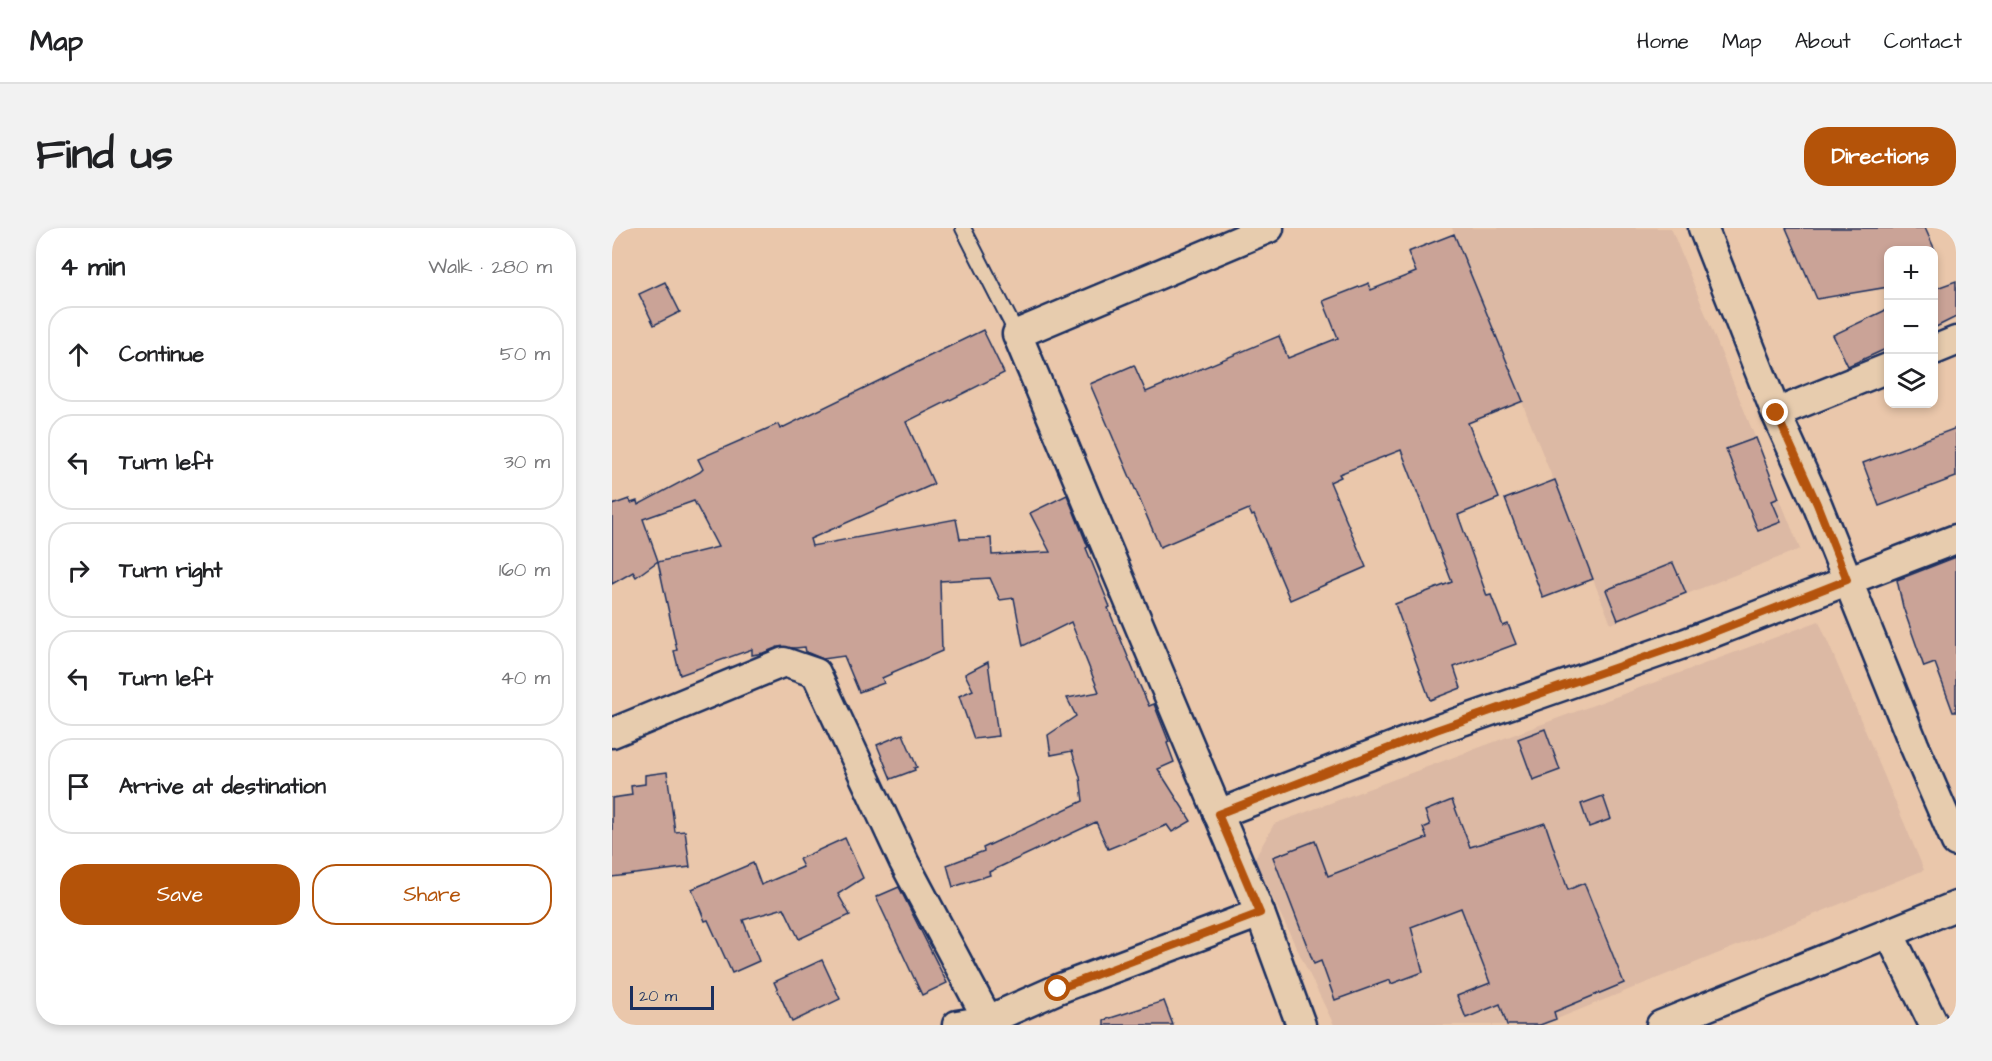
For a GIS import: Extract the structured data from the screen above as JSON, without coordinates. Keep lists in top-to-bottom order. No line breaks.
{"scale_bar":"20 m","page":{"header":"Map","nav":["Home","Map","About","Contact"],"title":"Find us","buttons":["Directions",["Save","Share"]],"heading":["4 min","Walk · 280 m"],"map_buttons":["+","−"],"list":[["Continue","50 m"],["Turn left","30 m"],["Turn right","160 m"],["Turn left","40 m"],"Arrive at destination"],"scale":"20 m"}}
